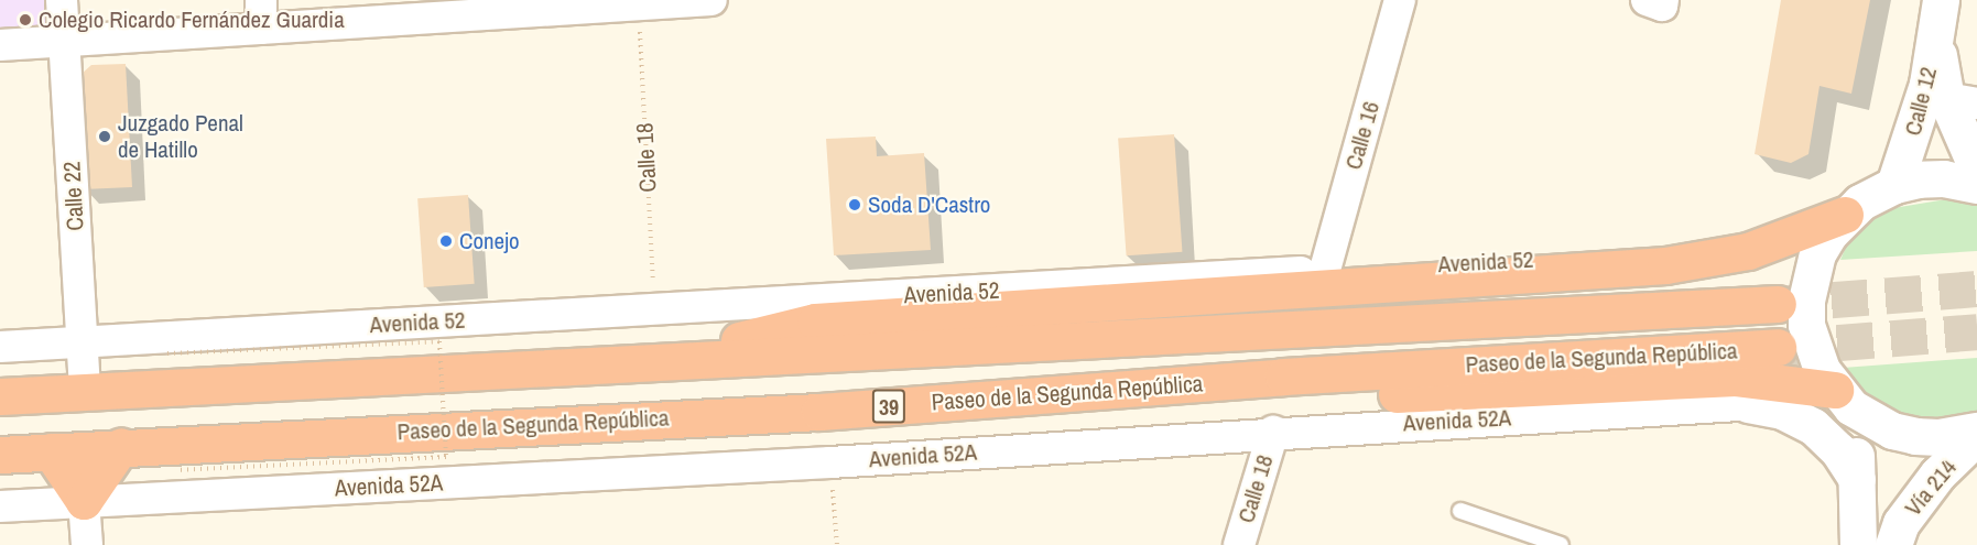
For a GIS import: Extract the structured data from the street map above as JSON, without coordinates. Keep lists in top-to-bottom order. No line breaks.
{"streets":{"highway":["Paseo de la Segunda República","39"],"main road":["Calle 12","Vía 214"],"street":["Calle 16","Calle 18","Calle 22","Avenida 52","Avenida 52A"]},"crossings":[["Calle 12","Avenida 52"],["Calle 16","Avenida 52"],["Calle 18","Avenida 52"],["Calle 18","Avenida 52A"],["Calle 22","Avenida 52"],["Calle 22","Paseo de la Segunda República"]],"places":["Colegio Ricardo Fernández Guardia","Juzgado Penal de Hatillo","Soda D'Castro","Conejo"]}
